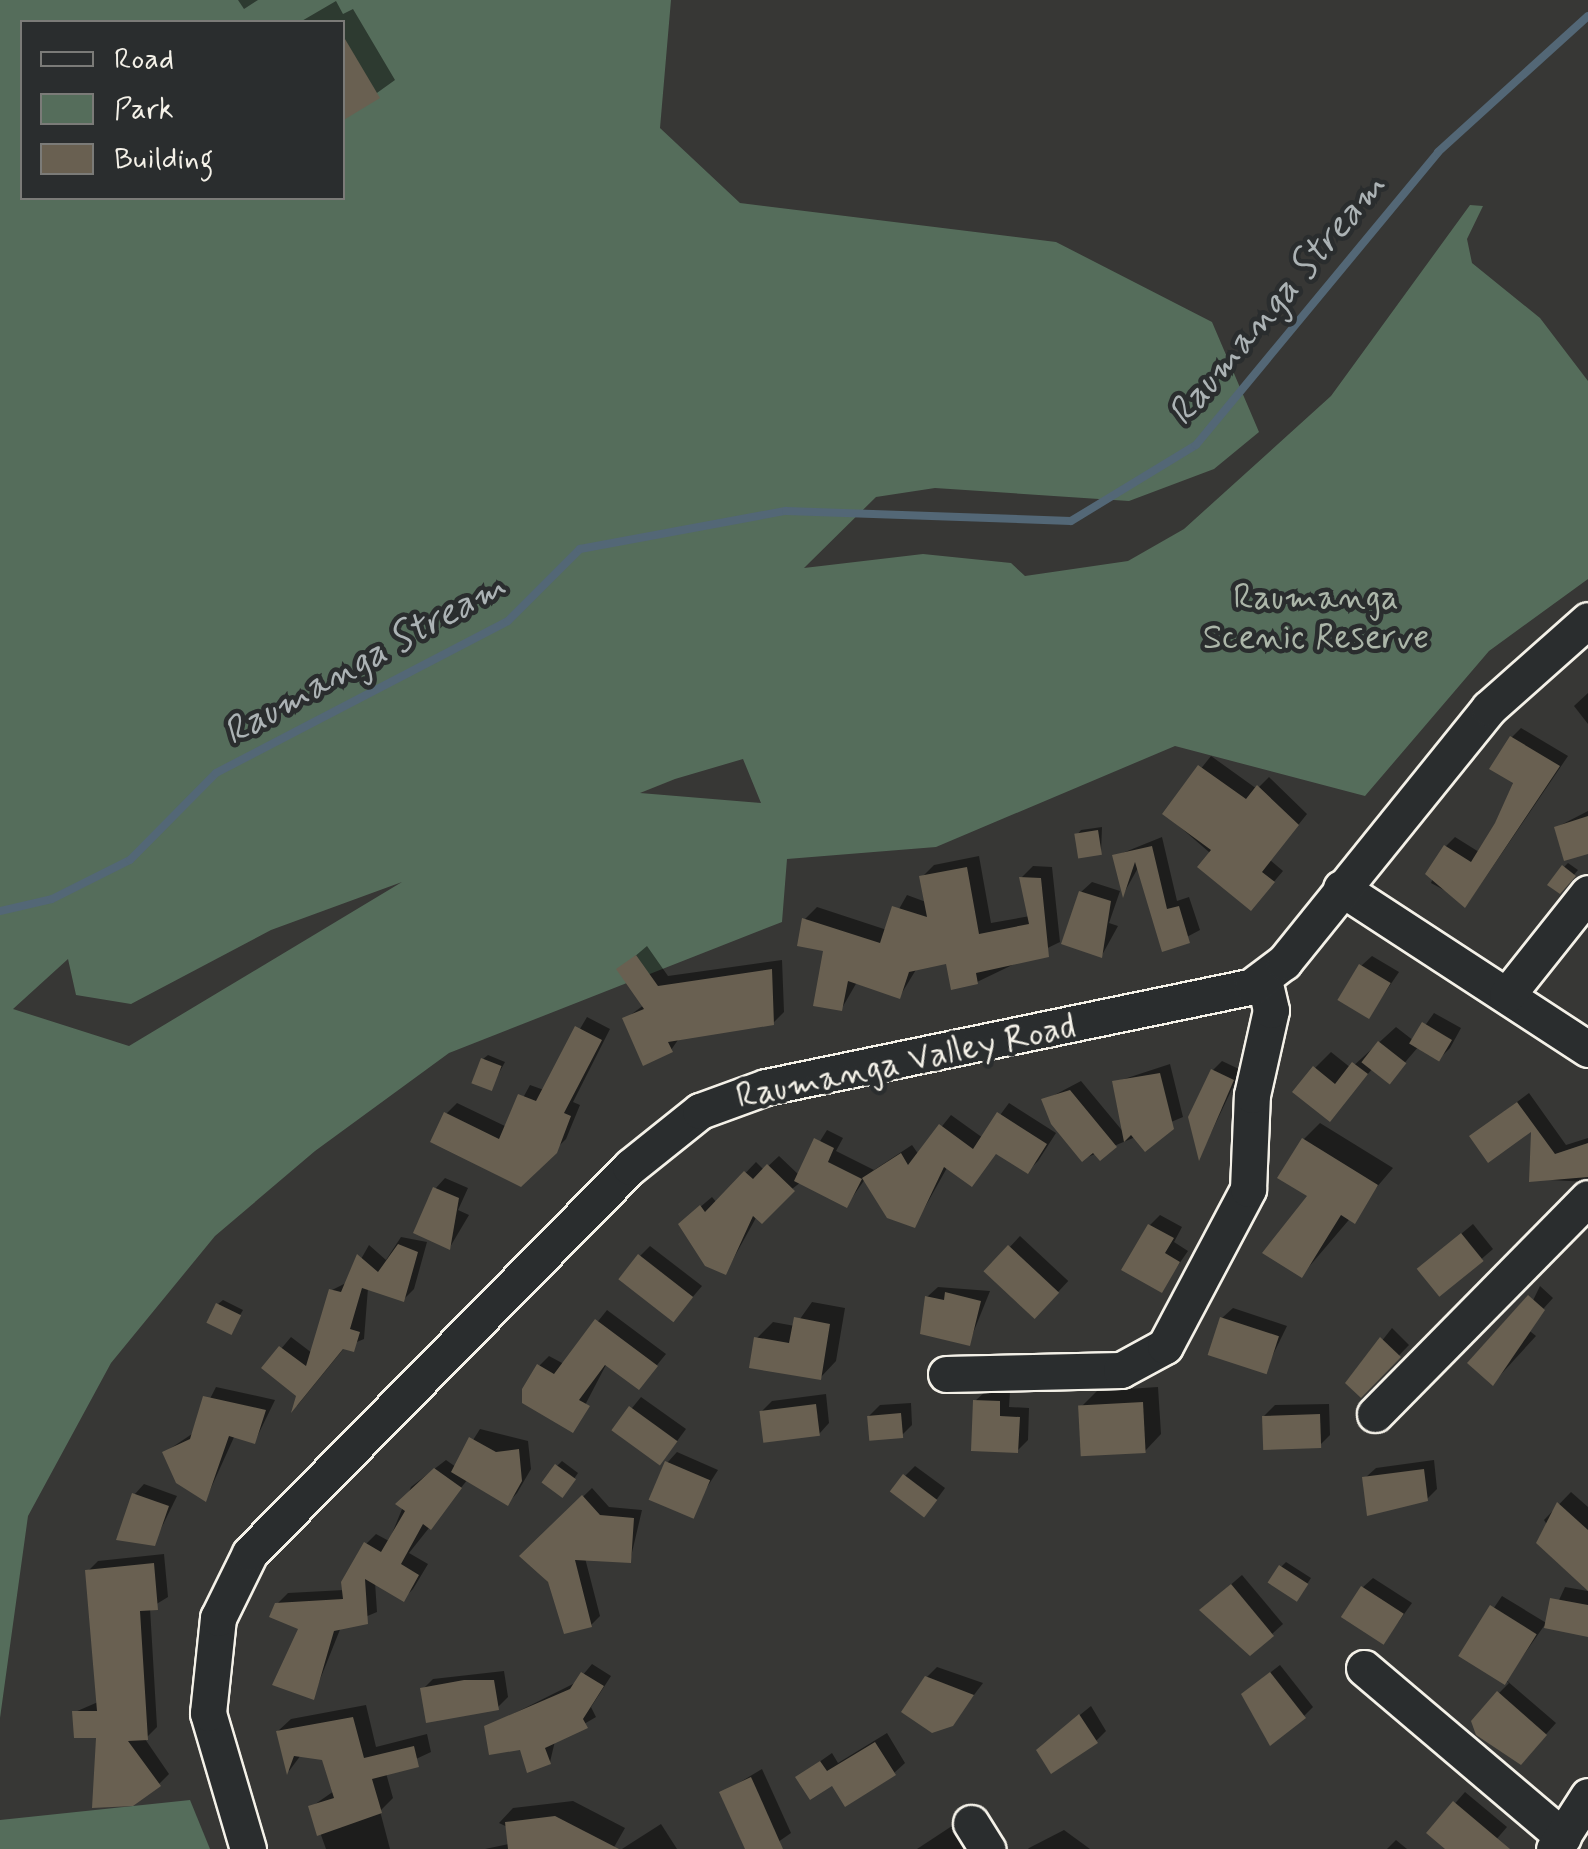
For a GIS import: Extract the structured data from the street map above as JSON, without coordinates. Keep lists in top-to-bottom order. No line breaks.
{"streets":{"street":["Raumanga Valley Road"]},"water":["Raumanga Stream"],"parks":["Raumanga Scenic Reserve"],"legend":["Road","Park","Building"]}
